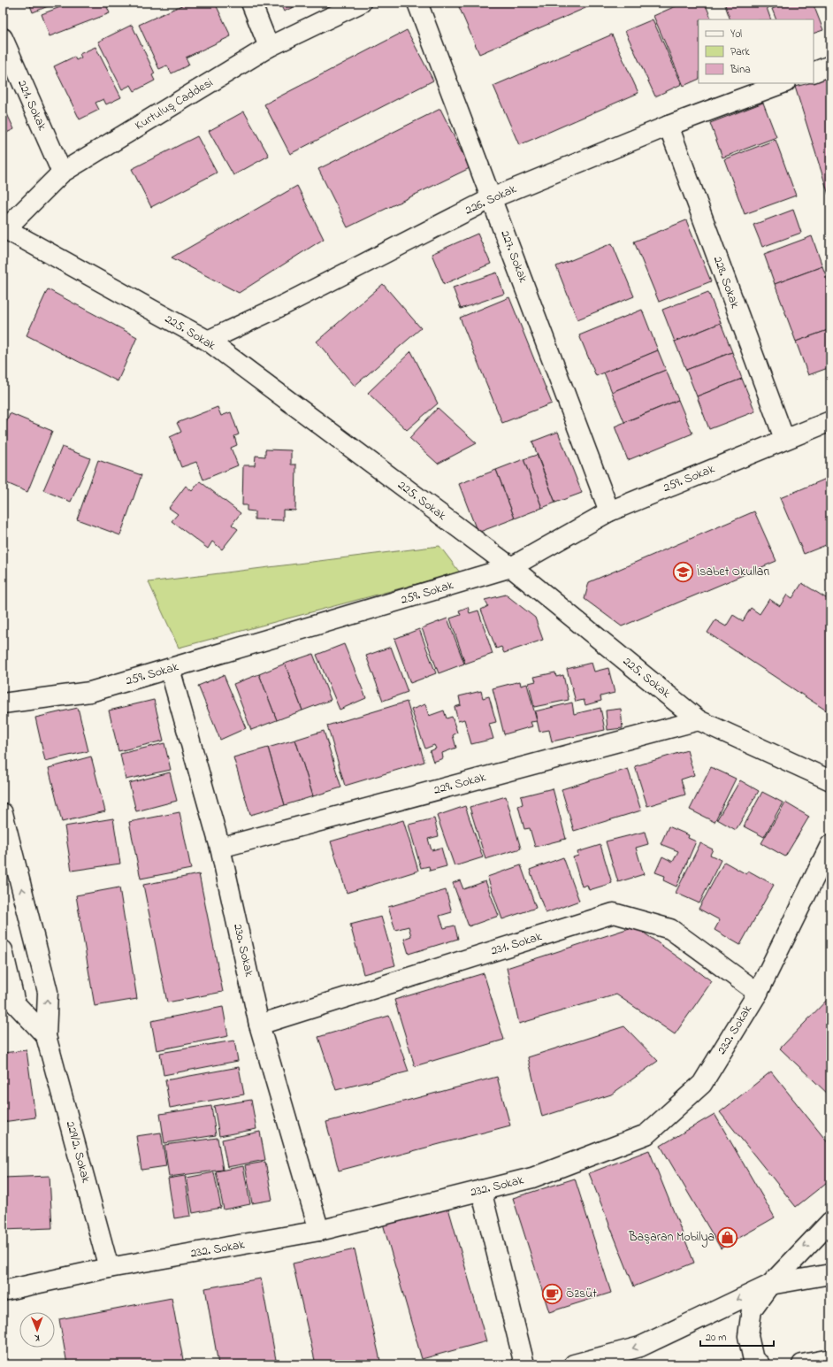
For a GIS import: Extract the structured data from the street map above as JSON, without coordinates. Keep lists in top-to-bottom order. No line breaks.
{"streets":{"street":["Kurtuluş Caddesi","221. Sokak","226. Sokak","227. Sokak","228. Sokak","225. Sokak","259. Sokak","229. Sokak","231. Sokak","230. Sokak","232. Sokak","229/2. Sokak"]},"crossings":[["Kurtuluş Caddesi","221. Sokak"],["Kurtuluş Caddesi","225. Sokak"],["226. Sokak","227. Sokak"],["226. Sokak","228. Sokak"],["226. Sokak","225. Sokak"],["227. Sokak","259. Sokak"],["228. Sokak","259. Sokak"],["225. Sokak","259. Sokak"],["225. Sokak","229. Sokak"],["259. Sokak","230. Sokak"],["229. Sokak","230. Sokak"],["231. Sokak","230. Sokak"],["231. Sokak","232. Sokak"],["230. Sokak","232. Sokak"],["232. Sokak","229/2. Sokak"]],"places":{"school or university":["İsabet Okulları"],"shop":["Başaran Mobilya"],"cafe":["Özsüt"]},"legend":["Yol","Park","Bina"],"scale_bar":"20 m","north":"bottom"}
